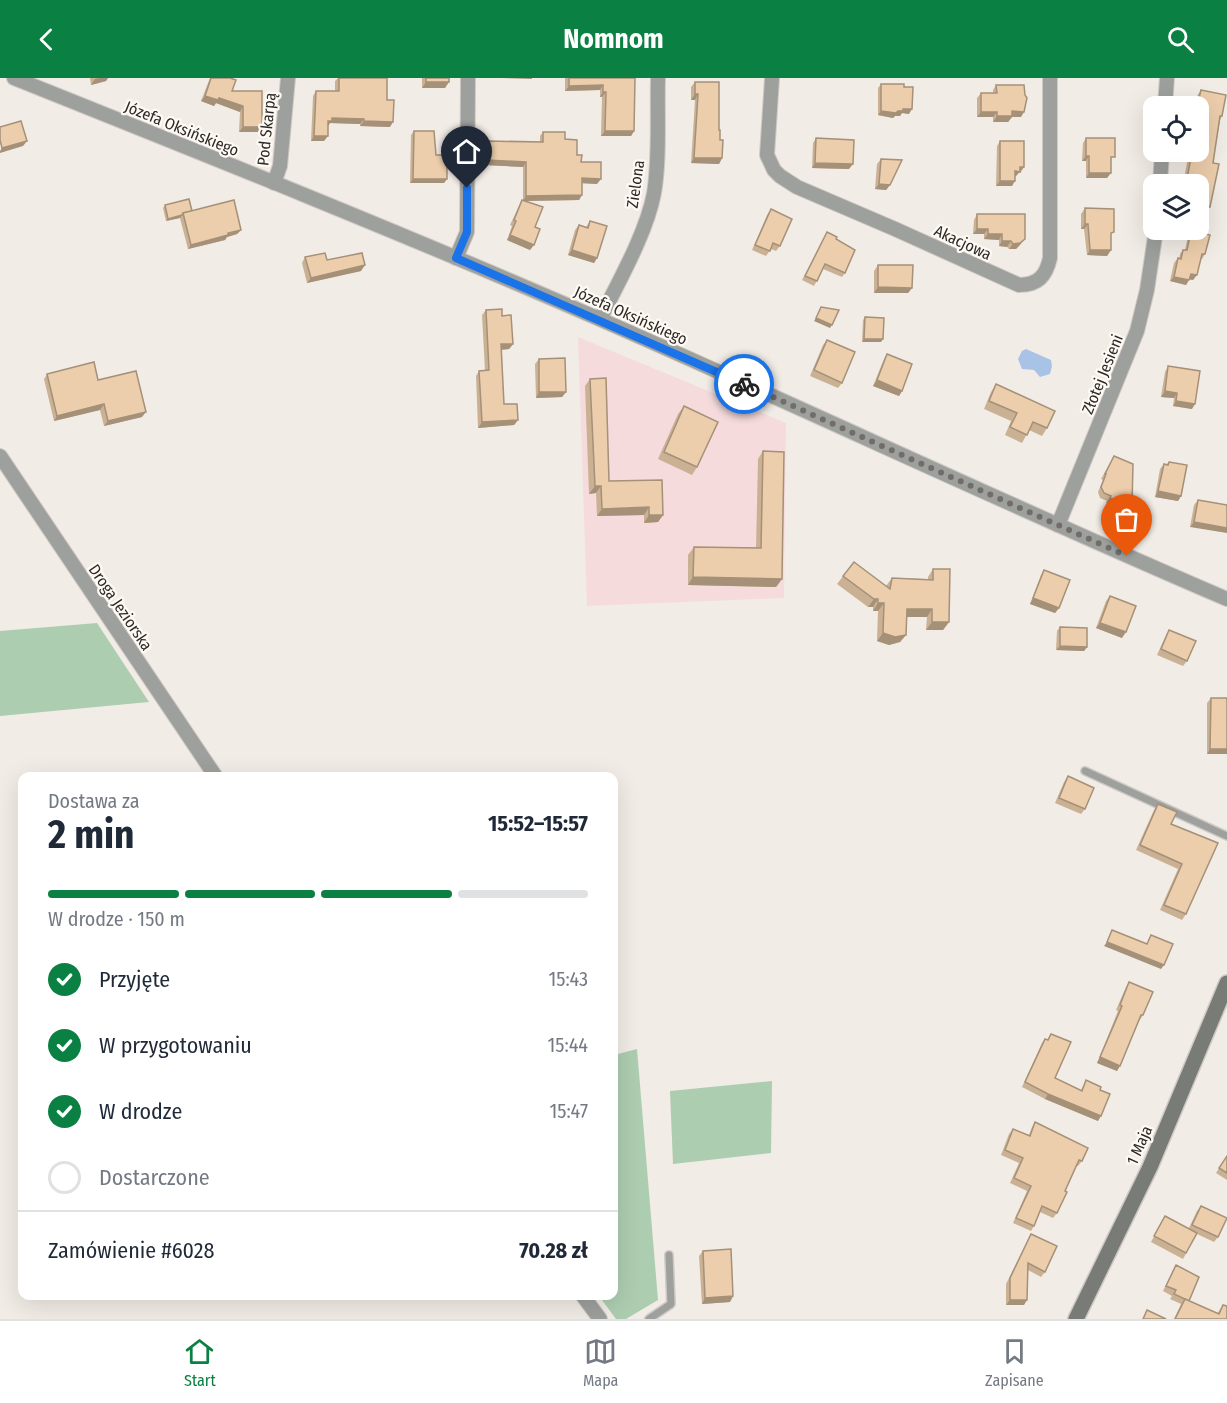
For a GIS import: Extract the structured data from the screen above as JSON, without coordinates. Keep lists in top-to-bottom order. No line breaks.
{"streets":{"main road":["1 Maja"],"street":["Józefa Oksińskiego","Pod Skarpą","Zielona","Akacjowa","Złotej Jesieni","Droga Jeziorska"]},"crossings":[["Józefa Oksińskiego","Pod Skarpą"],["Józefa Oksińskiego","Zielona"],["Józefa Oksińskiego","Złotej Jesieni"]],"page":{"header":"Nomnom","heading":["2 min","Dostawa za","15:52–15:57"],"panel":["Zamówienie #6028","70.28 zł"],"bar":"W drodze · 150 m","list":[["Przyjęte","15:43"],["W przygotowaniu","15:44"],["W drodze","15:47"],"Dostarczone"],"tabs":["Start","Mapa","Zapisane"]}}
